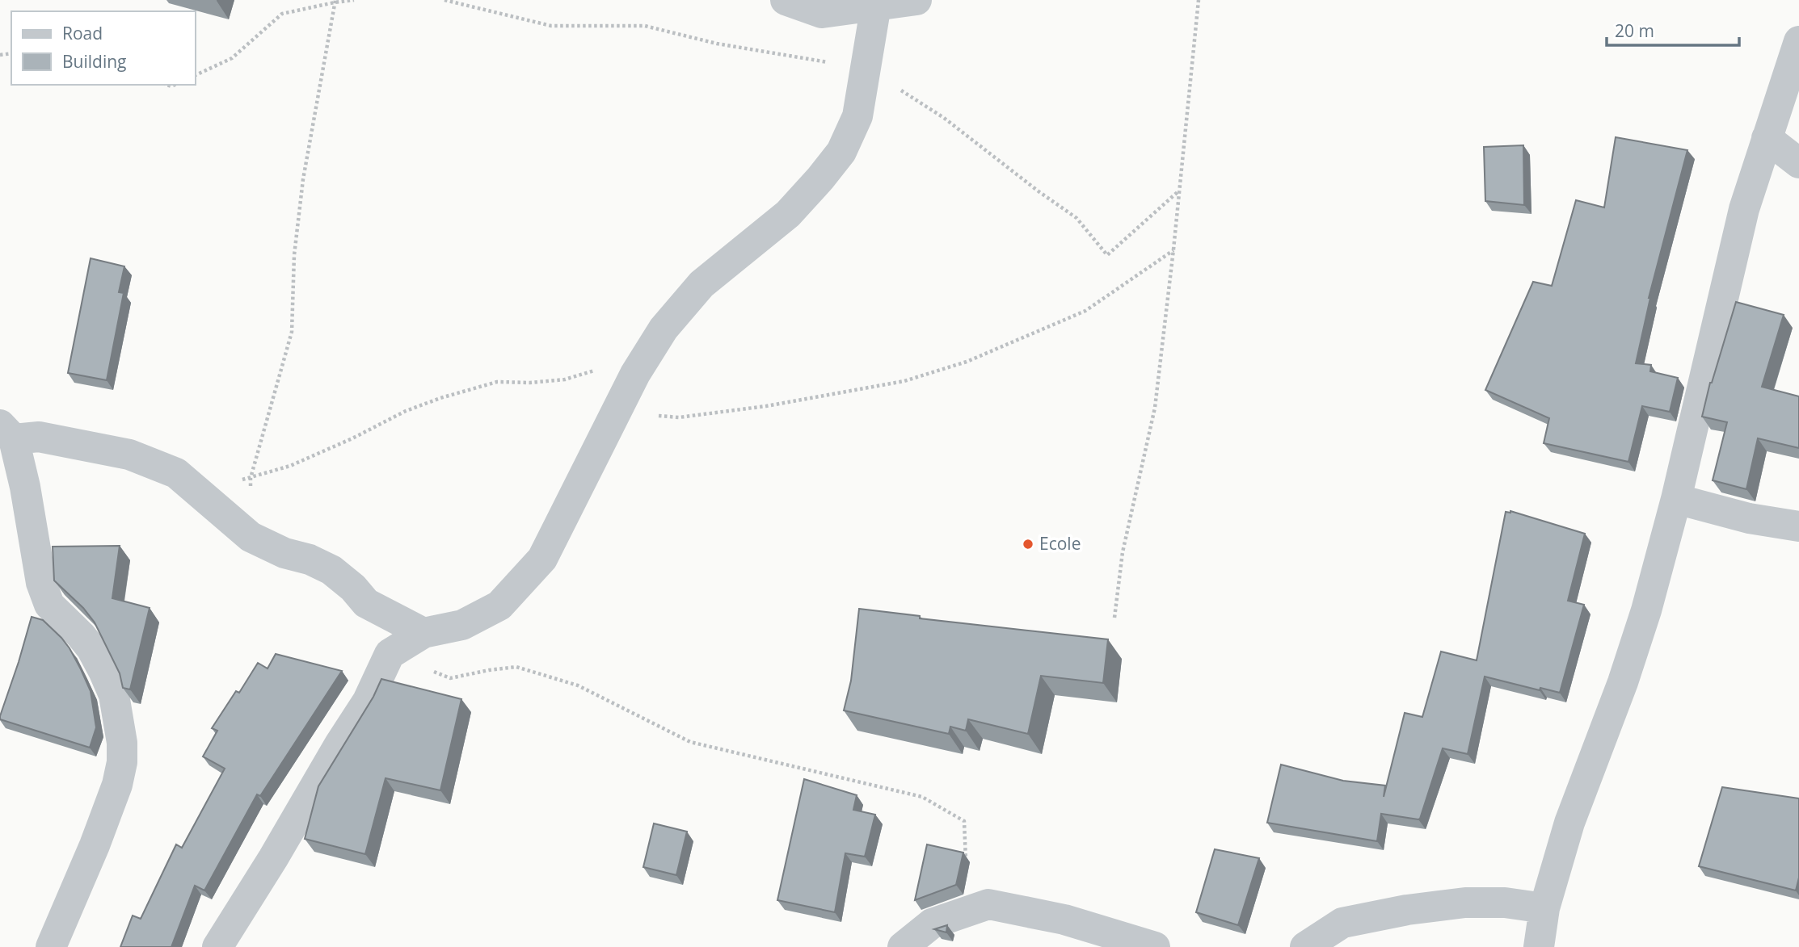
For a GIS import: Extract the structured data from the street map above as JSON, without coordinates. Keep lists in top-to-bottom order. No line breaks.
{"places":["Ecole"],"legend":["Road","Building"],"scale_bar":"20 m"}
